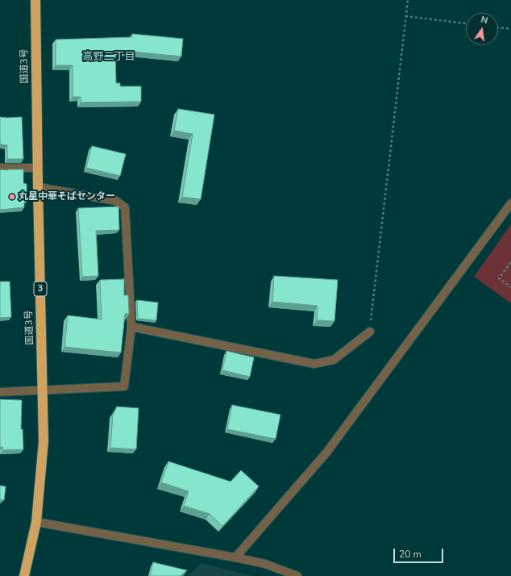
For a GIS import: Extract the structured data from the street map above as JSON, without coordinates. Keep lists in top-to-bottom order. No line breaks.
{"streets":{"highway":["国道3号","3"]},"districts":["高野二丁目"],"places":["丸星中華そばセンター"],"scale_bar":"20 m","north":"top"}
